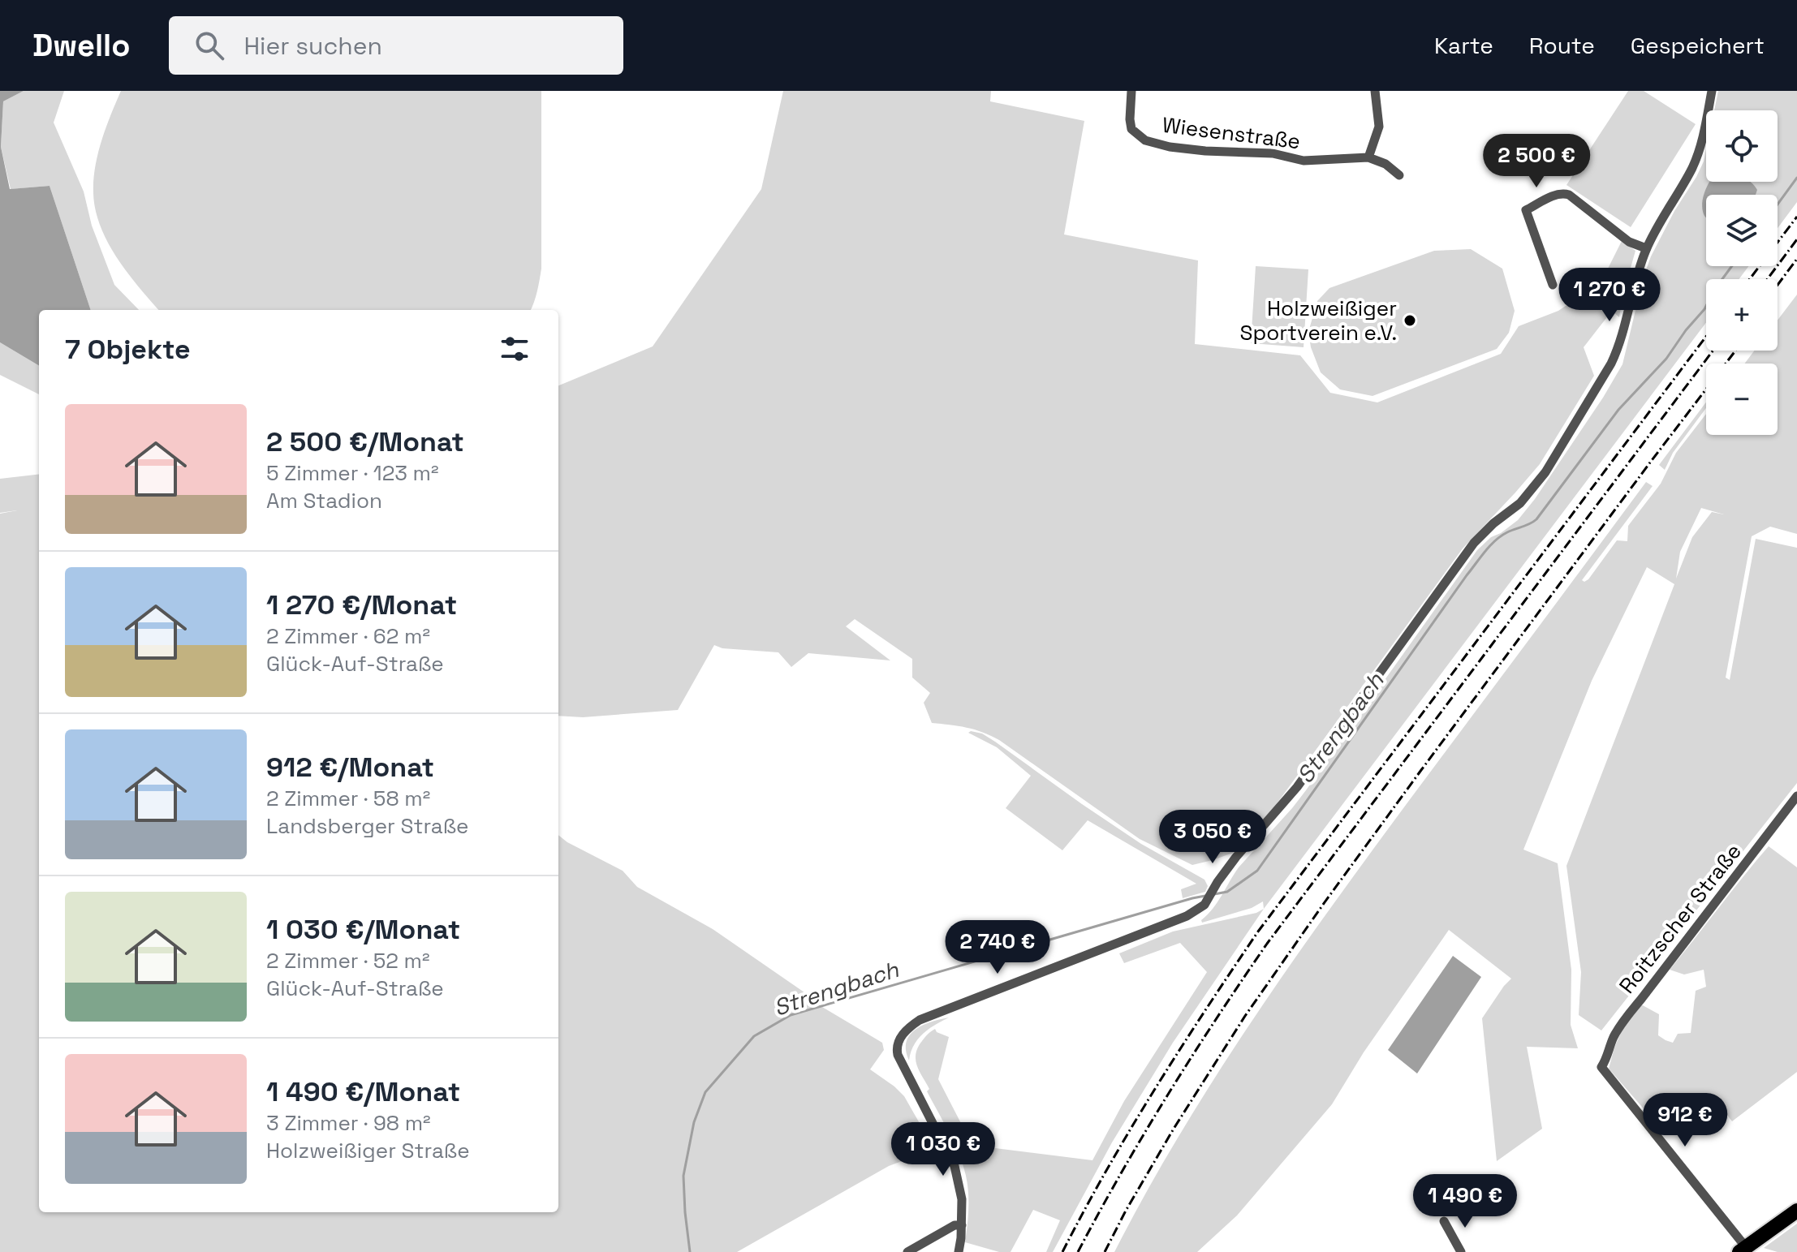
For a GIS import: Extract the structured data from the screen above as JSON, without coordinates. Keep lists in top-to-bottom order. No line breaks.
{"streets":{"street":["Wiesenstraße","Roitzscher Straße"]},"water":["Strengbach"],"places":["Holzweißiger Sportverein e.V."],"page":{"header":"Dwello","search":"Hier suchen","nav":["Karte","Route","Gespeichert"],"map_buttons":["+","−"],"price":["2 500 €","1 270 €","3 050 €","2 740 €","912 €","1 030 €","1 490 €"],"heading":"7 Objekte","list":[{"name":"2 500 €/Monat","note":"5 Zimmer · 123 m² · Am Stadion"},{"name":"1 270 €/Monat","note":"2 Zimmer · 62 m² · Glück-Auf-Straße"},{"name":"912 €/Monat","note":"2 Zimmer · 58 m² · Landsberger Straße"},{"name":"1 030 €/Monat","note":"2 Zimmer · 52 m² · Glück-Auf-Straße"},{"name":"1 490 €/Monat","note":"3 Zimmer · 98 m² · Holzweißiger Straße"}]}}
